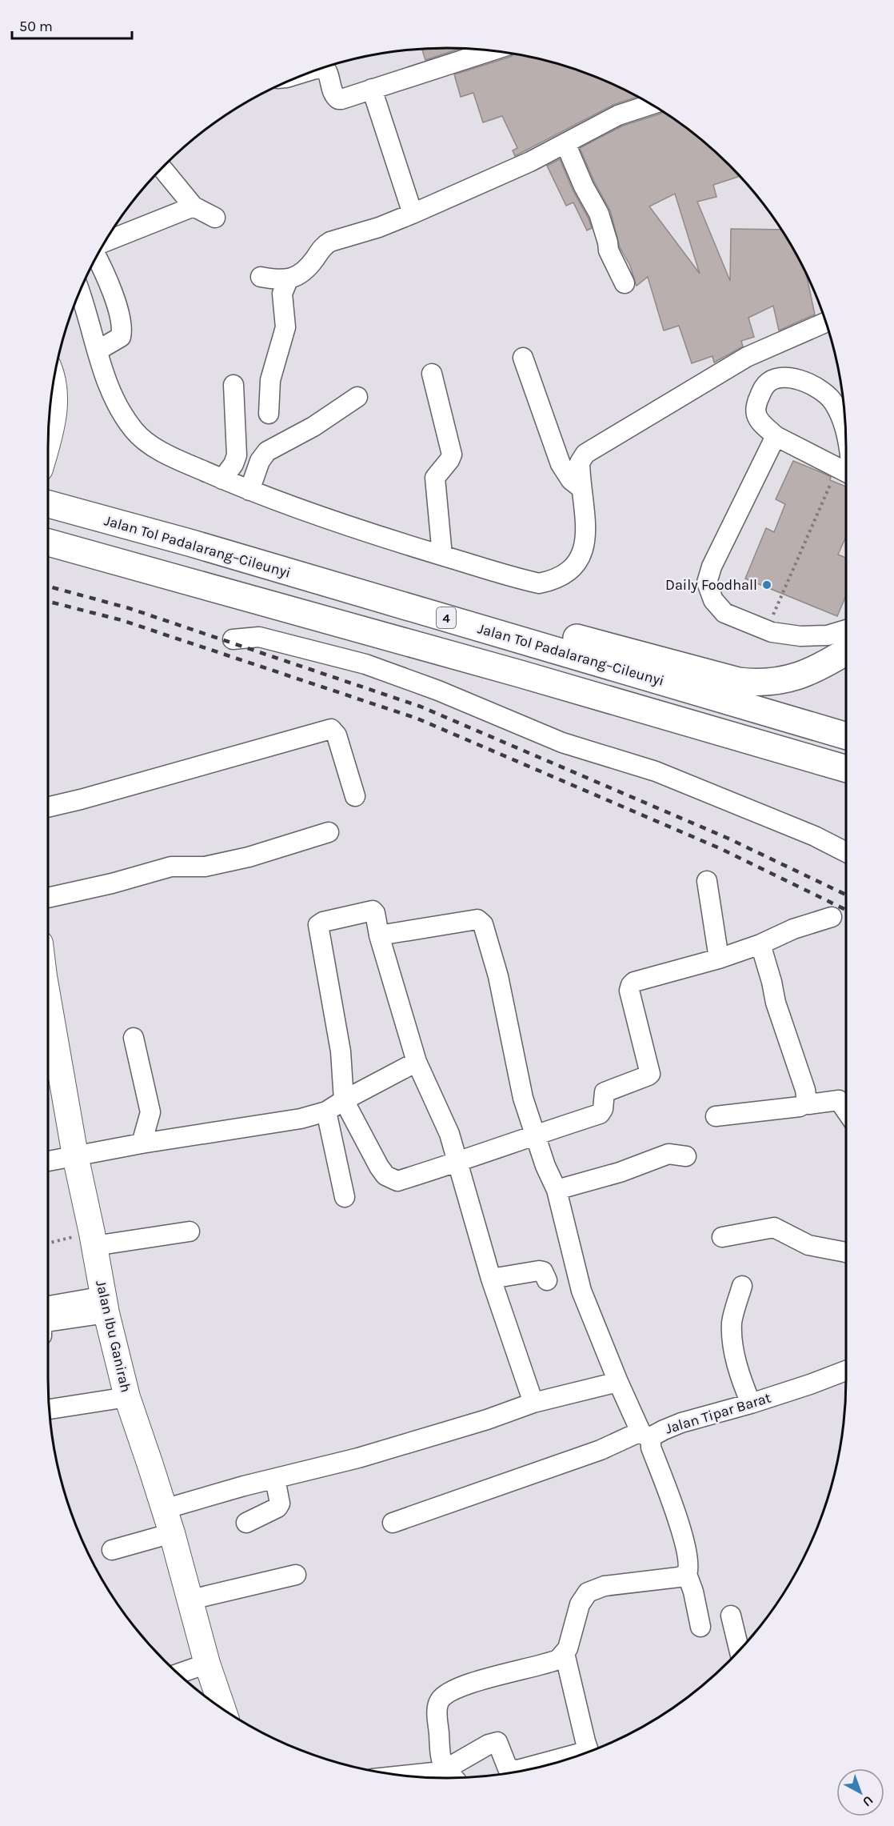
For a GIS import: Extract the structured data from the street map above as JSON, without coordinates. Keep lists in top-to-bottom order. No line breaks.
{"streets":{"highway":["Jalan Tol Padalarang–Cileunyi","4"],"main road":["Jalan Ibu Ganirah"],"street":["Jalan Tipar Barat"]},"places":["Daily Foodhall"],"scale_bar":"50 m","north":"bottom right"}
